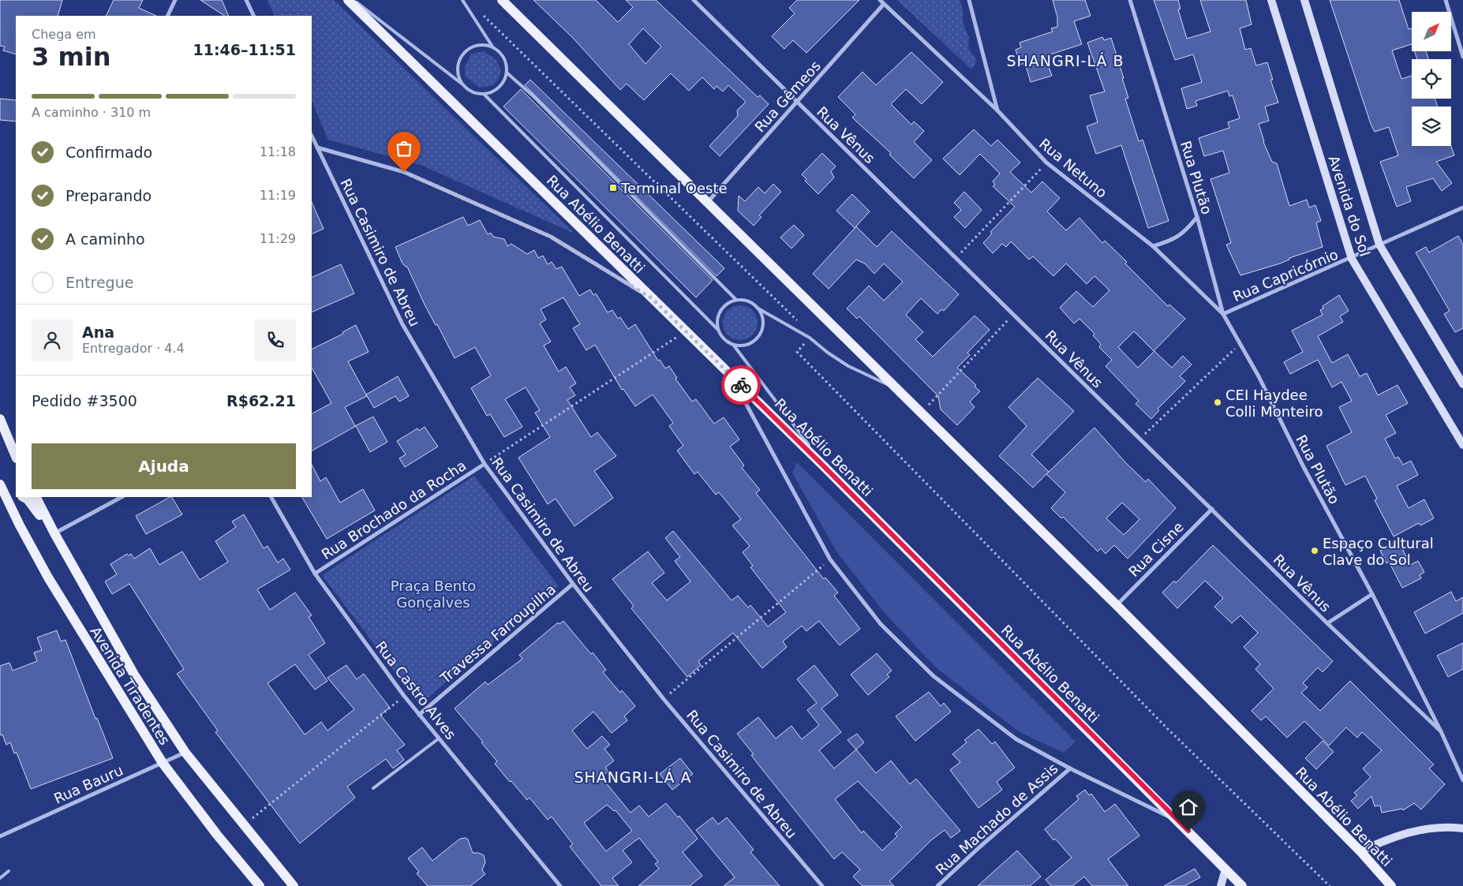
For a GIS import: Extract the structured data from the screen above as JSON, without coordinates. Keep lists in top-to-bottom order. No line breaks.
{"streets":{"main road":["Rua Abélio Benatti","Avenida Tiradentes"],"street":["Rua Gêmeos","Rua Vênus","Rua Netuno","Rua Plutão","Avenida do Sol","Rua Casimiro de Abreu","Rua Capricórnio","Rua Brochado da Rocha","Rua Cisne","Travessa Farroupilha","Rua Castro Alves","Rua Bauru","Rua Machado de Assis"]},"crossings":[["Rua Gêmeos","Rua Vênus"],["Rua Gêmeos","Rua Netuno"],["Rua Gêmeos","Rua Abélio Benatti"],["Rua Vênus","Rua Plutão"],["Rua Vênus","Rua Cisne"],["Rua Netuno","Rua Plutão"],["Rua Netuno","Rua Capricórnio"],["Rua Plutão","Rua Capricórnio"],["Avenida do Sol","Rua Capricórnio"],["Rua Abélio Benatti","Rua Cisne"],["Rua Casimiro de Abreu","Rua Brochado da Rocha"],["Rua Casimiro de Abreu","Travessa Farroupilha"],["Rua Brochado da Rocha","Rua Castro Alves"],["Travessa Farroupilha","Rua Castro Alves"],["Avenida Tiradentes","Rua Bauru"]],"districts":["SHANGRI-LÁ B","SHANGRI-LÁ A"],"parks":["Praça Bento Gonçalves"],"places":{"transit":["Terminal Oeste"],"other":["CEI Haydee Colli Monteiro","Espaço Cultural Clave do Sol"]},"north":"top right","page":{"heading":["3 min","Chega em","11:46–11:51"],"panel":["Ana","Entregador · 4.4","Pedido #3500","R$62.21"],"bar":"A caminho · 310 m","list":[["Confirmado","11:18"],["Preparando","11:19"],["A caminho","11:29"],"Entregue"],"buttons":"Ajuda"}}
